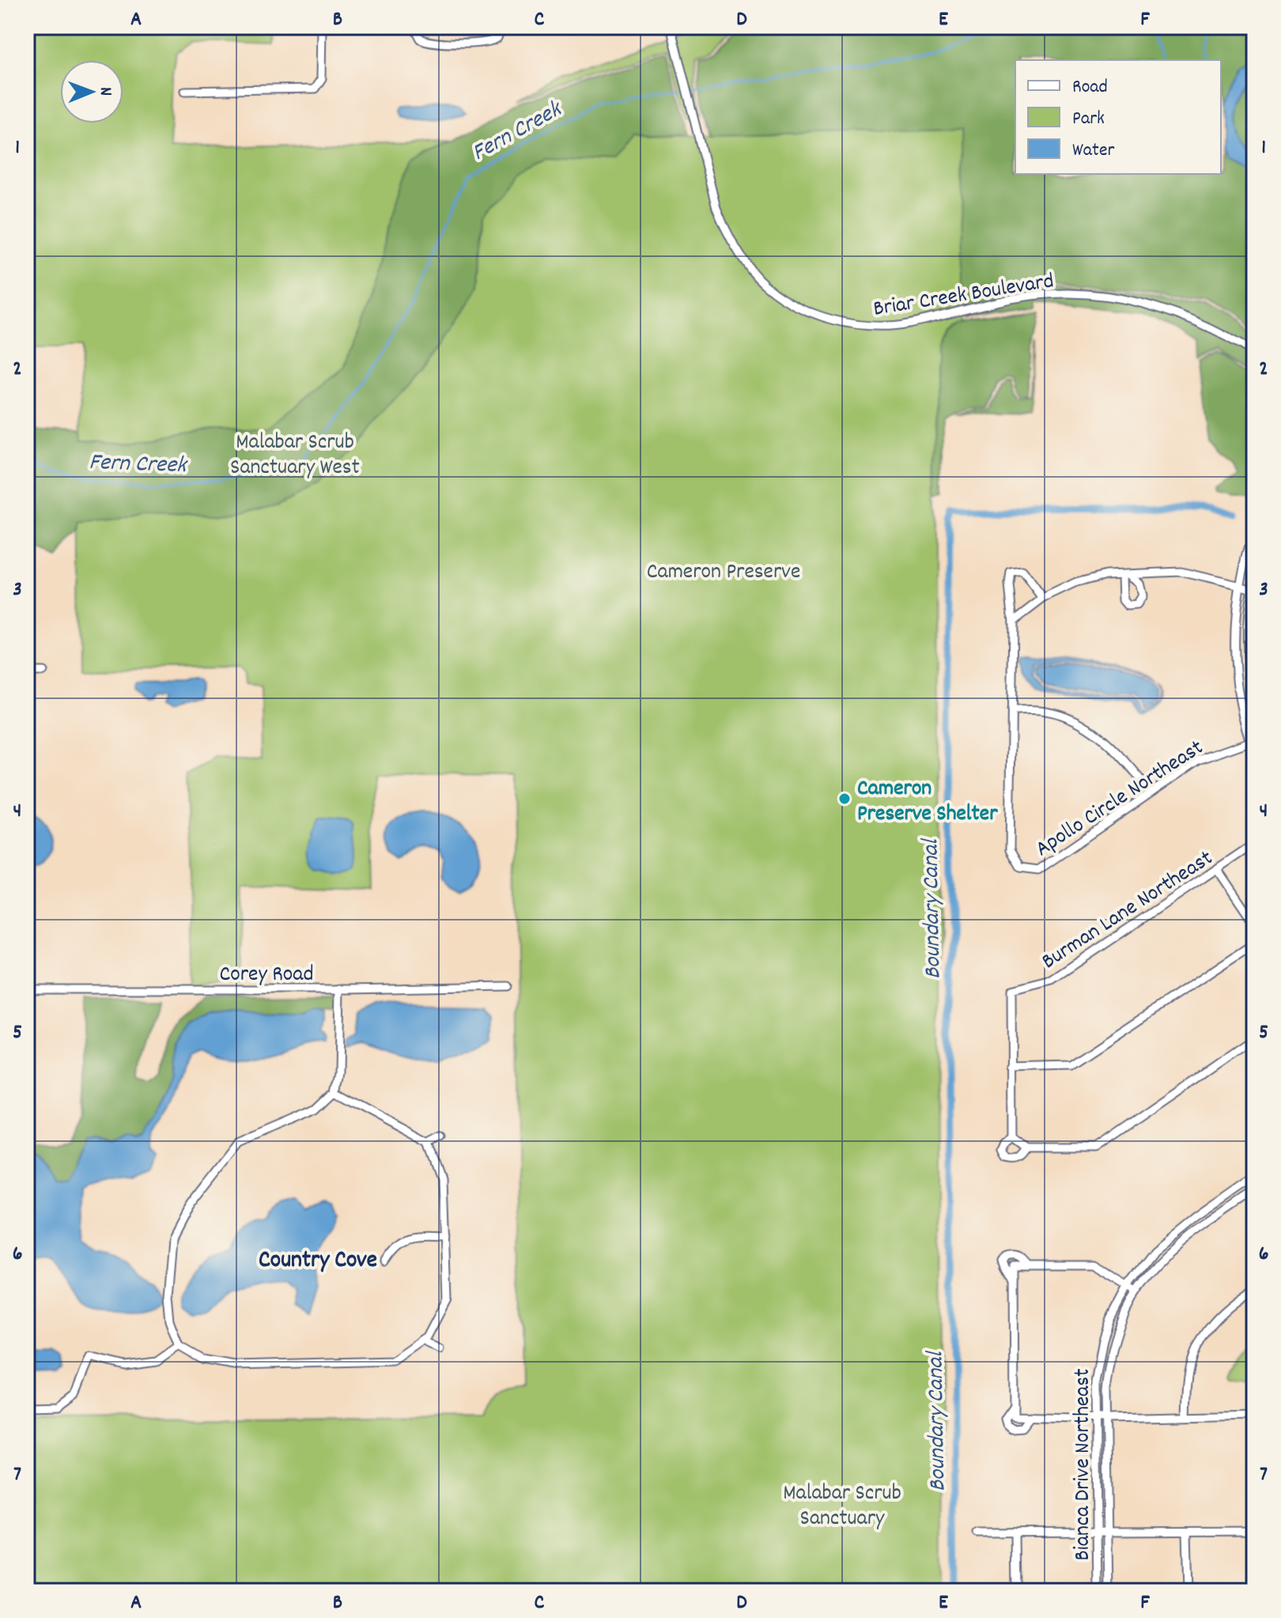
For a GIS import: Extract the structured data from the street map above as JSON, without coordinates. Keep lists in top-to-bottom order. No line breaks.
{"streets":{"street":["Briar Creek Boulevard","Apollo Circle Northeast","Burman Lane Northeast","Corey Road","Bianca Drive Northeast"]},"districts":["Country Cove"],"water":["Fern Creek","Boundary Canal"],"parks":["Malabar Scrub Sanctuary West","Cameron Preserve","Malabar Scrub Sanctuary"],"places":["Cameron Preserve Shelter"],"legend":["Road","Park","Water"],"north":"right","grid":{"columns":["A","B","C","D","E","F"],"rows":["1","2","3","4","5","6","7"]}}
